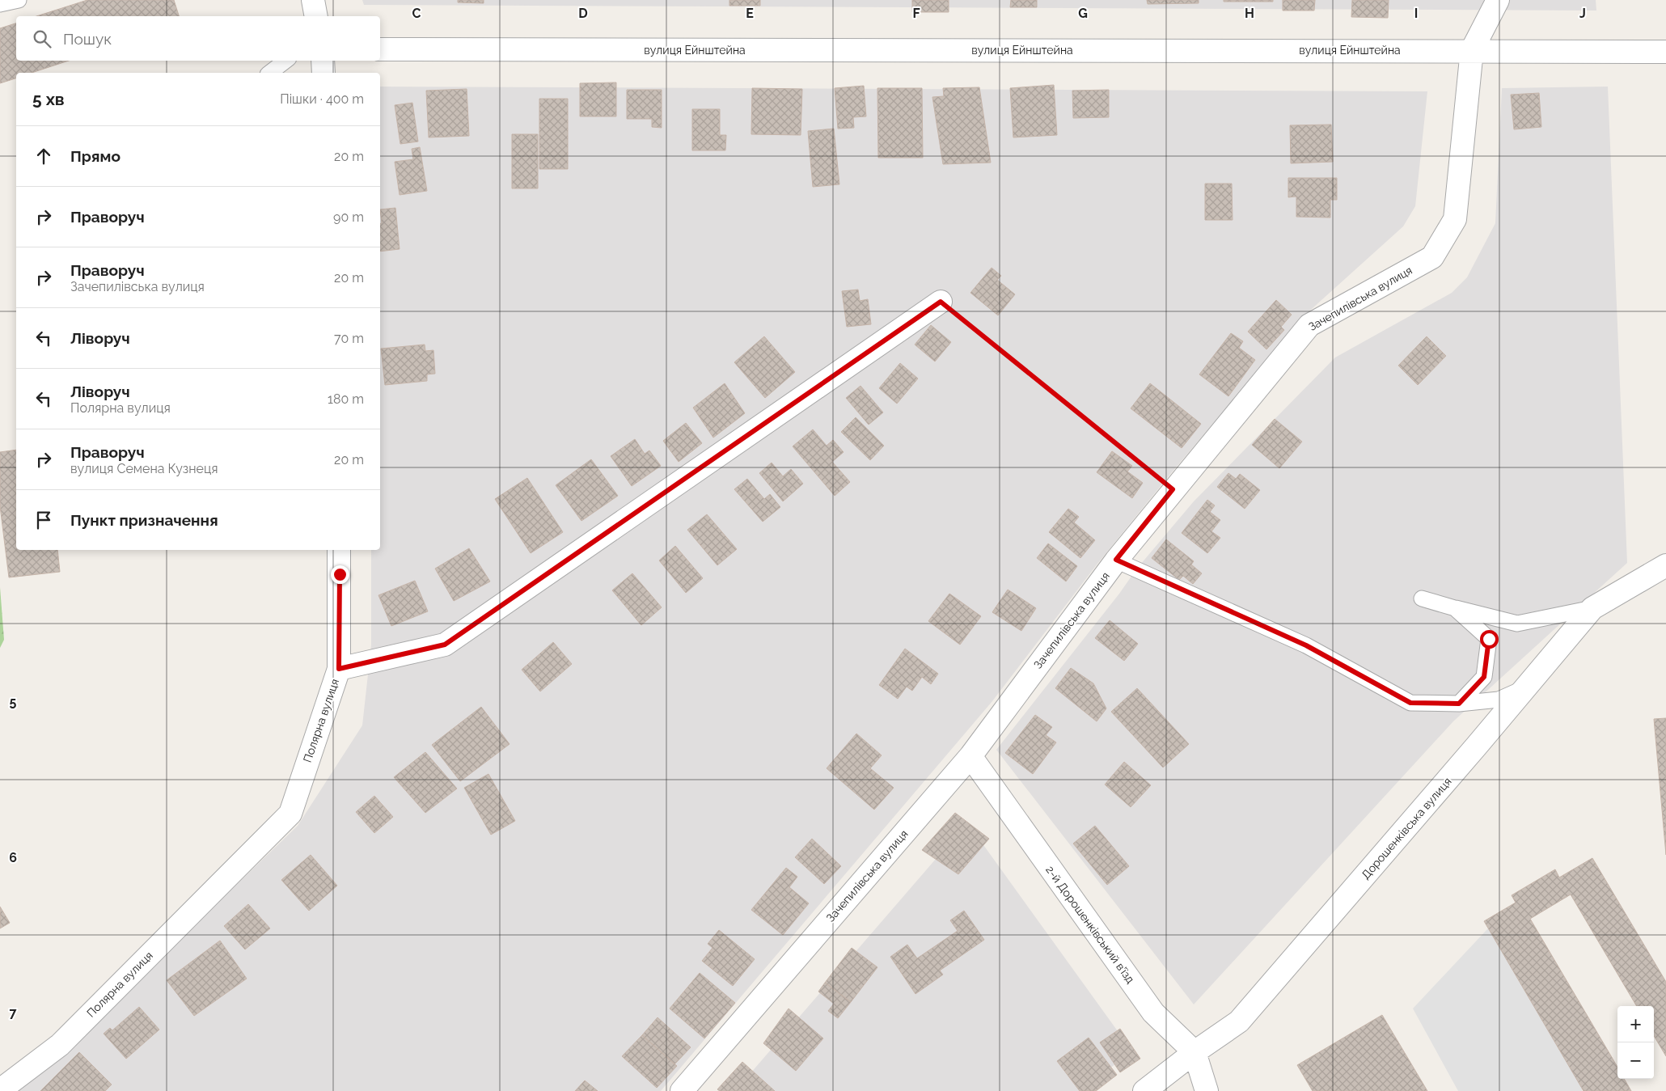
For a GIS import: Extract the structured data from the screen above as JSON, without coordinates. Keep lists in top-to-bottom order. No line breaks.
{"streets":{"street":["вулиця Ейнштейна","Зачепилівська вулиця","Полярна вулиця","Дорошенківська вулиця","2-й Дорошенківський в’їзд"]},"crossings":[["вулиця Ейнштейна","Зачепилівська вулиця"],["Зачепилівська вулиця","2-й Дорошенківський в’їзд"],["Дорошенківська вулиця","2-й Дорошенківський в’їзд"]],"page":{"search":"Пошук","heading":["5 хв","Пішки · 400 m"],"list":[["Прямо","20 m"],["Праворуч","90 m"],["Праворуч","Зачепилівська вулиця","20 m"],["Ліворуч","70 m"],["Ліворуч","Полярна вулиця","180 m"],["Праворуч","вулиця Семена Кузнеця","20 m"],"Пункт призначення"],"map_buttons":["+","−"]},"grid":{"columns":["C","D","E","F","G","H","I","J"],"rows":["5","6","7"]}}
